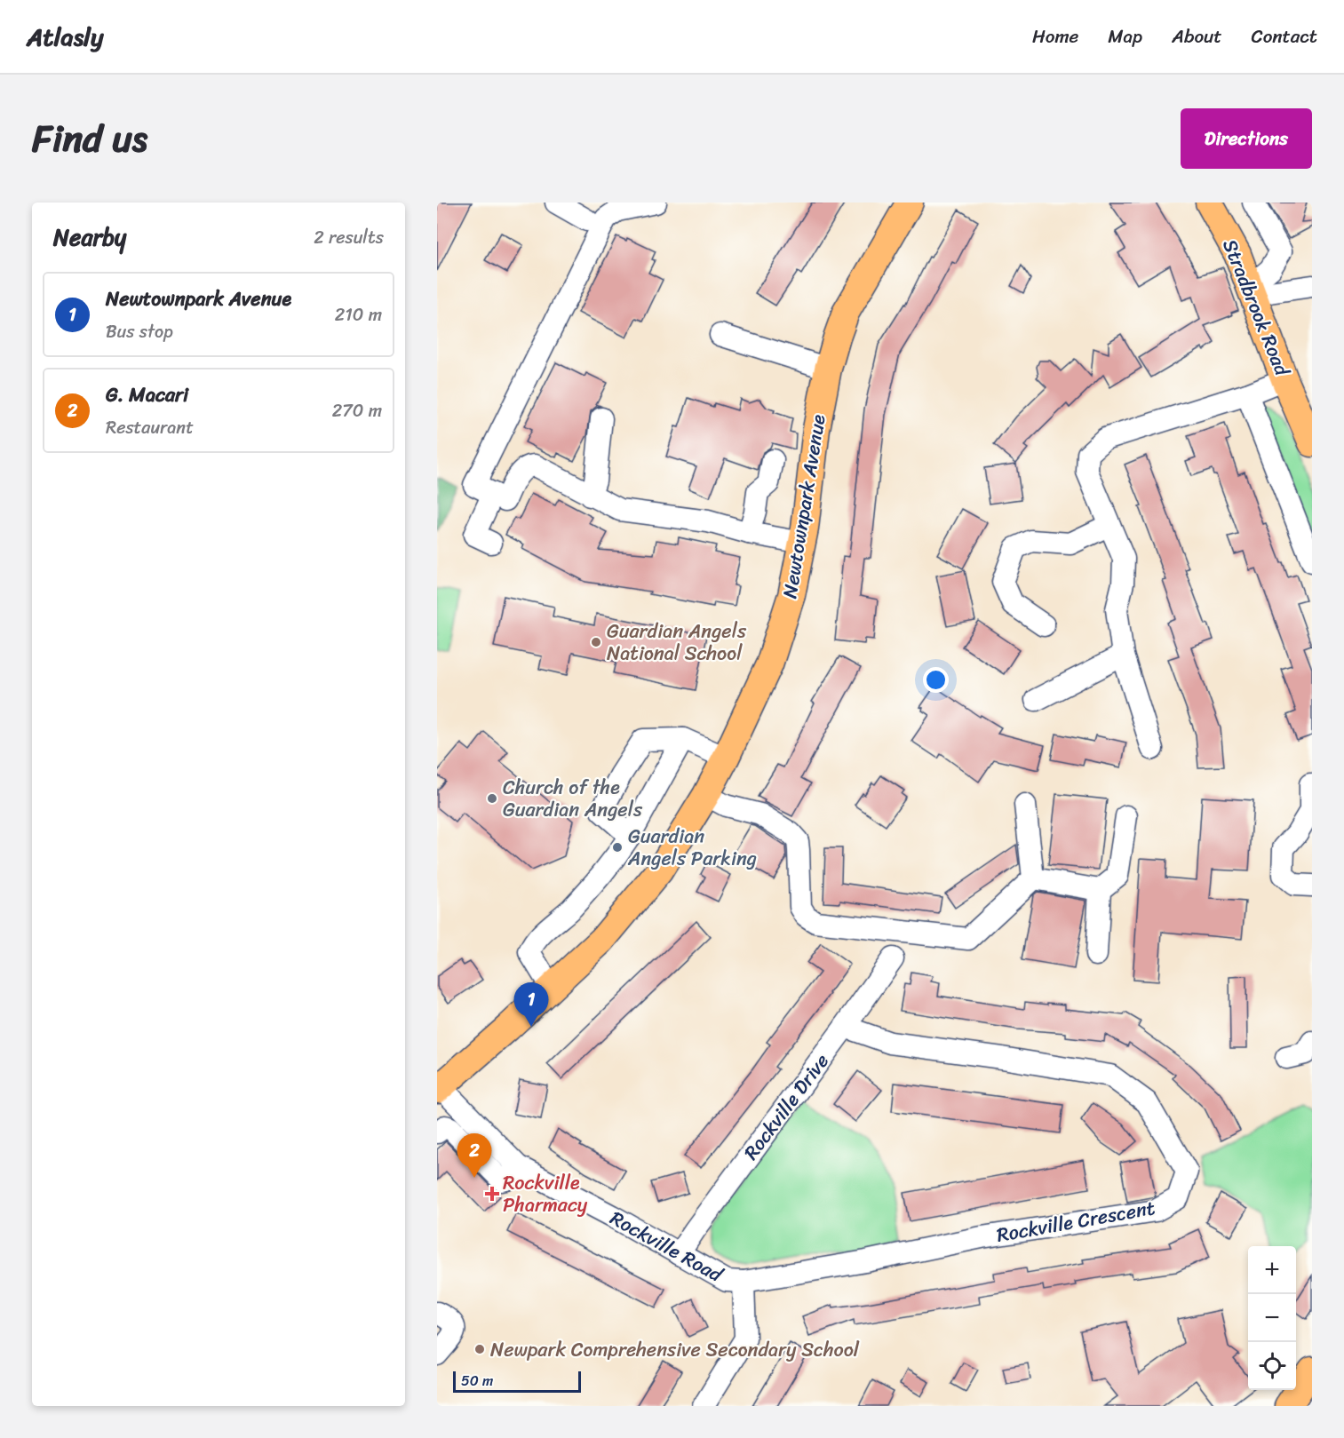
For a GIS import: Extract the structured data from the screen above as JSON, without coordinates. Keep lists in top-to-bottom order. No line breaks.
{"streets":{"main road":["Stradbrook Road","Newtownpark Avenue"],"street":["Rockville Drive","Rockville Crescent","Rockville Road"]},"crossings":[["Newtownpark Avenue","Rockville Road"],["Rockville Drive","Rockville Crescent"],["Rockville Drive","Rockville Road"],["Rockville Crescent","Rockville Road"]],"places":{"other":["Guardian Angels National School","Church of the Guardian Angels","Guardian Angels Parking","Newpark Comprehensive Secondary School"],"health":["Rockville Pharmacy"]},"scale_bar":"50 m","page":{"header":"Atlasly","nav":["Home","Map","About","Contact"],"title":"Find us","buttons":"Directions","heading":["Nearby","2 results"],"list":[{"mark":"1","name":"Newtownpark Avenue","note":"Bus stop","value":"210 m"},{"mark":"2","name":"G. Macari","note":"Restaurant","value":"270 m"}],"pins":["1","2"],"map_buttons":["+","−"],"scale":"50 m"}}
